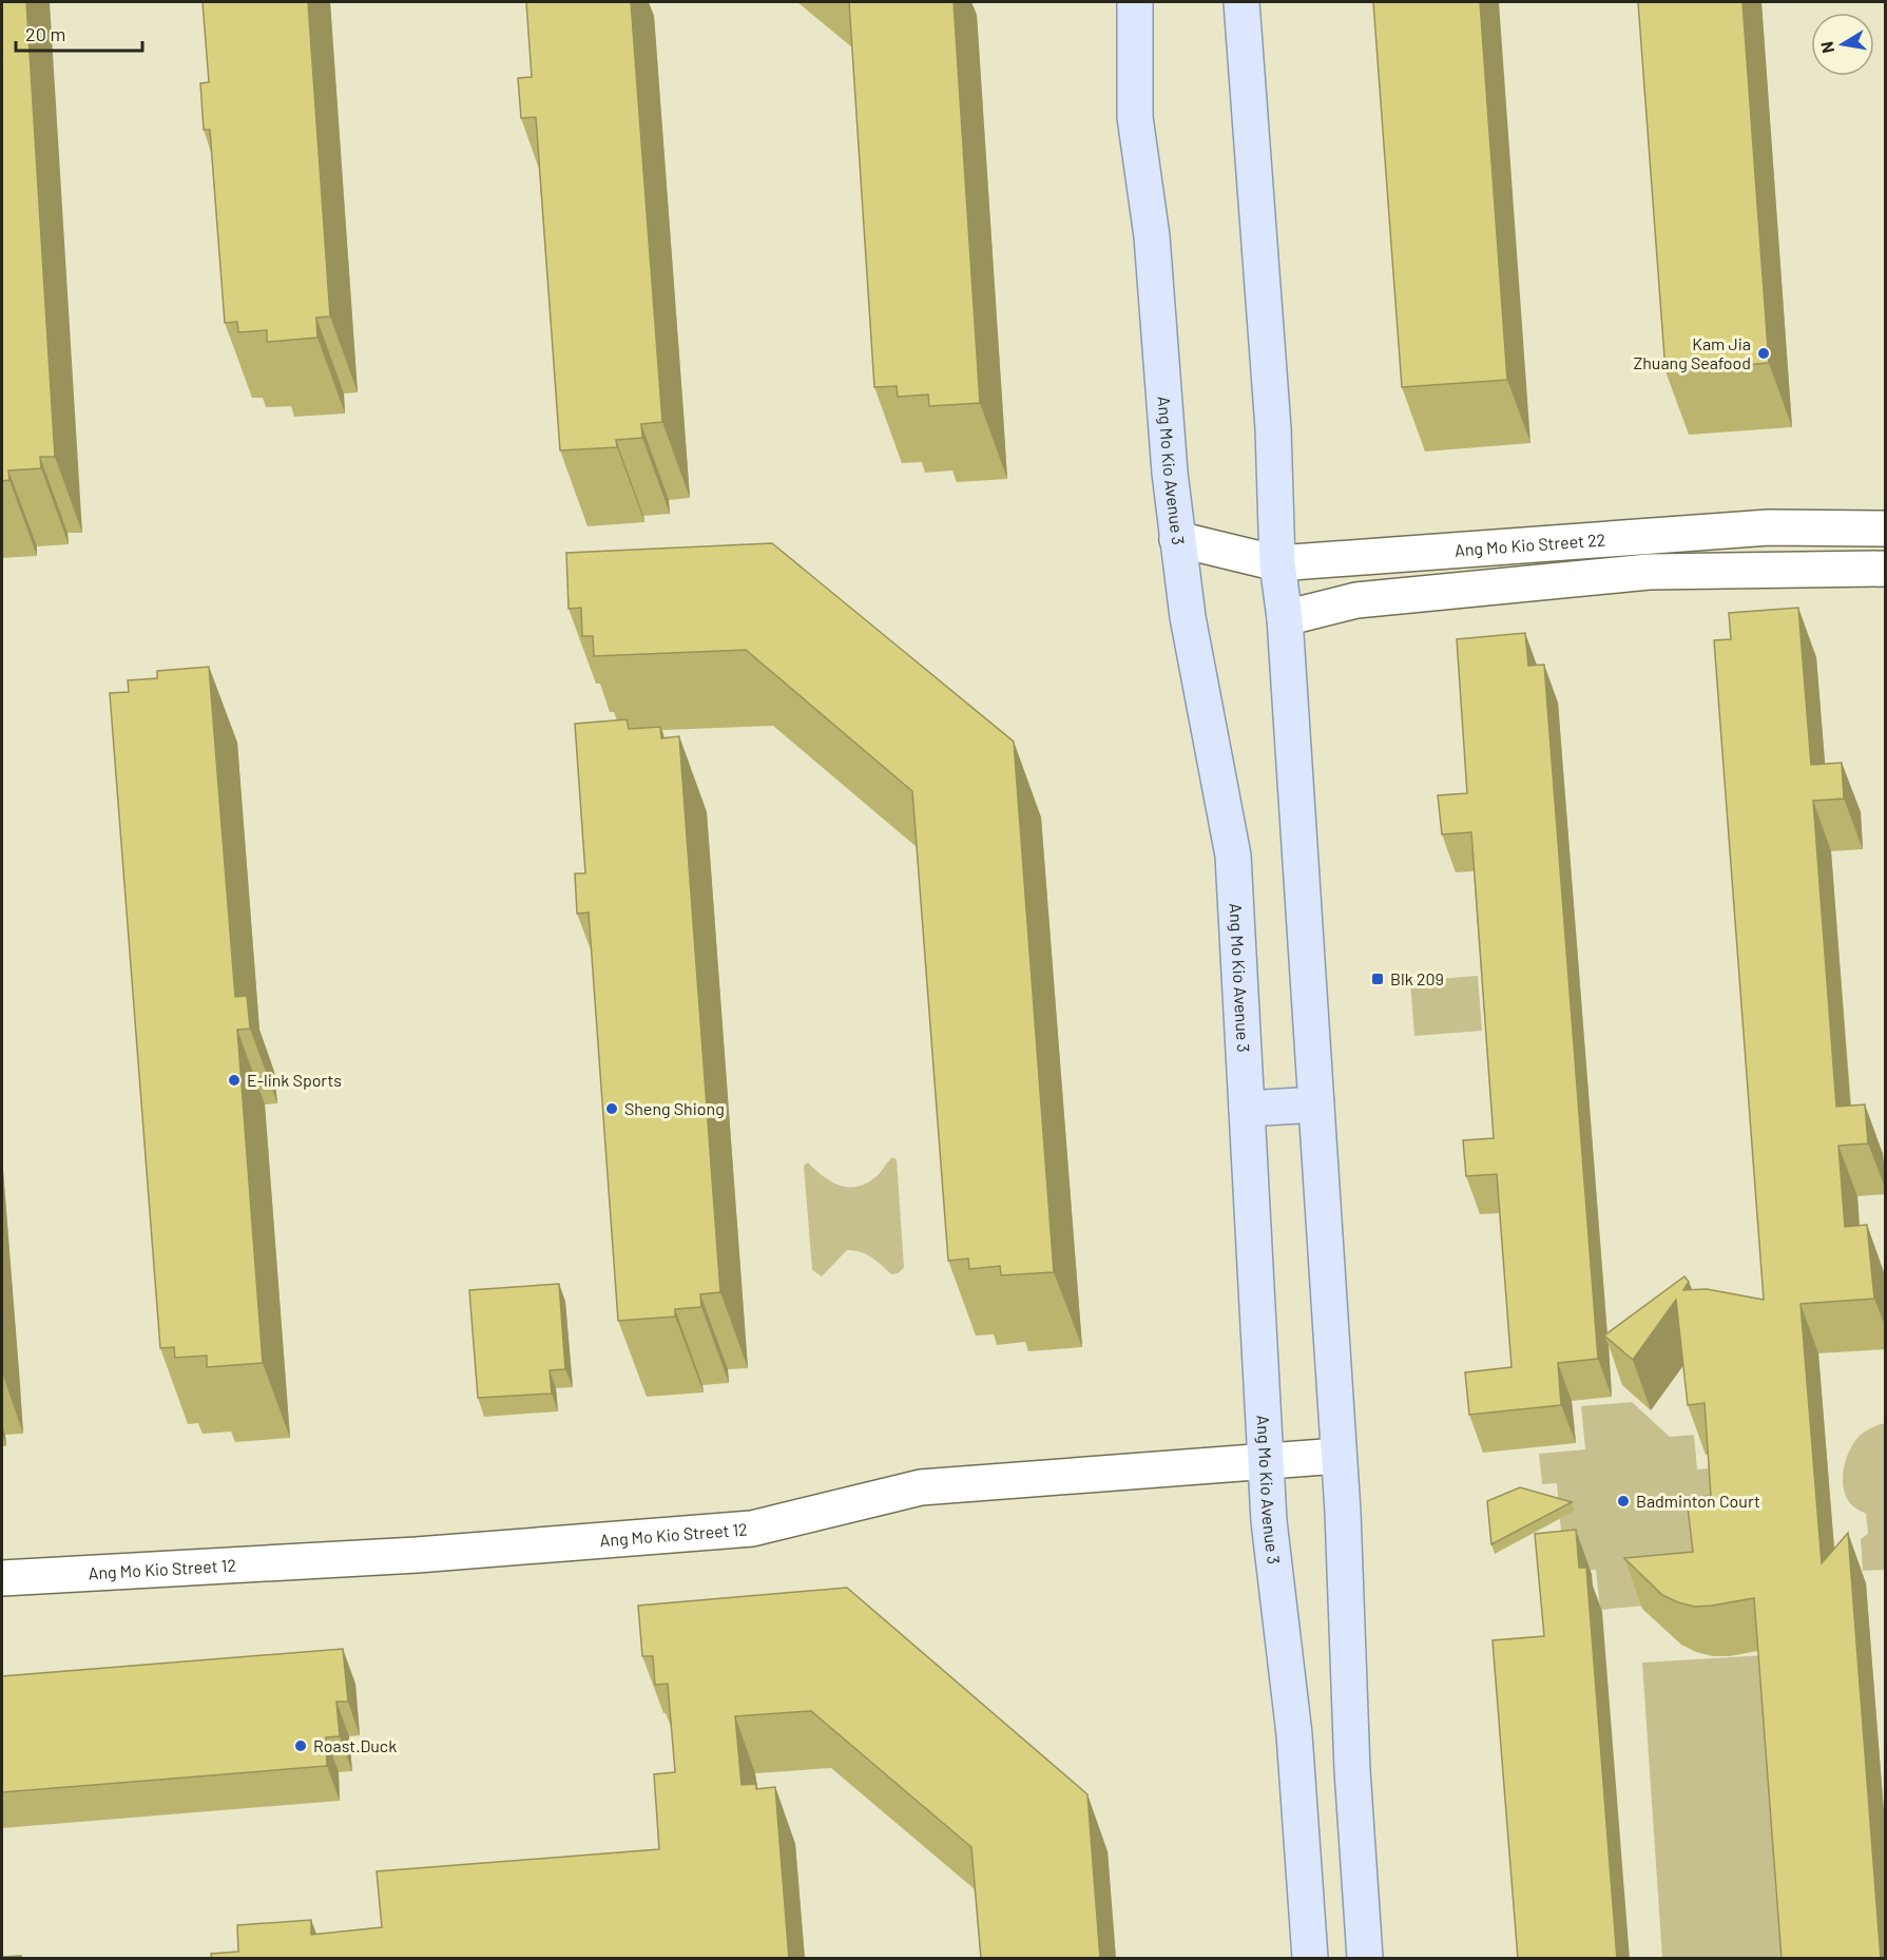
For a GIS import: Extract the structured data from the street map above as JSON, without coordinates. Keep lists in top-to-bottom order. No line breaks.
{"streets":{"main road":["Ang Mo Kio Avenue 3"],"street":["Ang Mo Kio Street 22","Ang Mo Kio Street 12"]},"crossings":[["Ang Mo Kio Avenue 3","Ang Mo Kio Street 22"],["Ang Mo Kio Avenue 3","Ang Mo Kio Street 12"]],"places":{"other":["Kam Jia Zhuang Seafood","E-link Sports","Sheng Shiong","Badminton Court","Roast.Duck"],"transit":["Blk 209"]},"scale_bar":"20 m","north":"left"}
